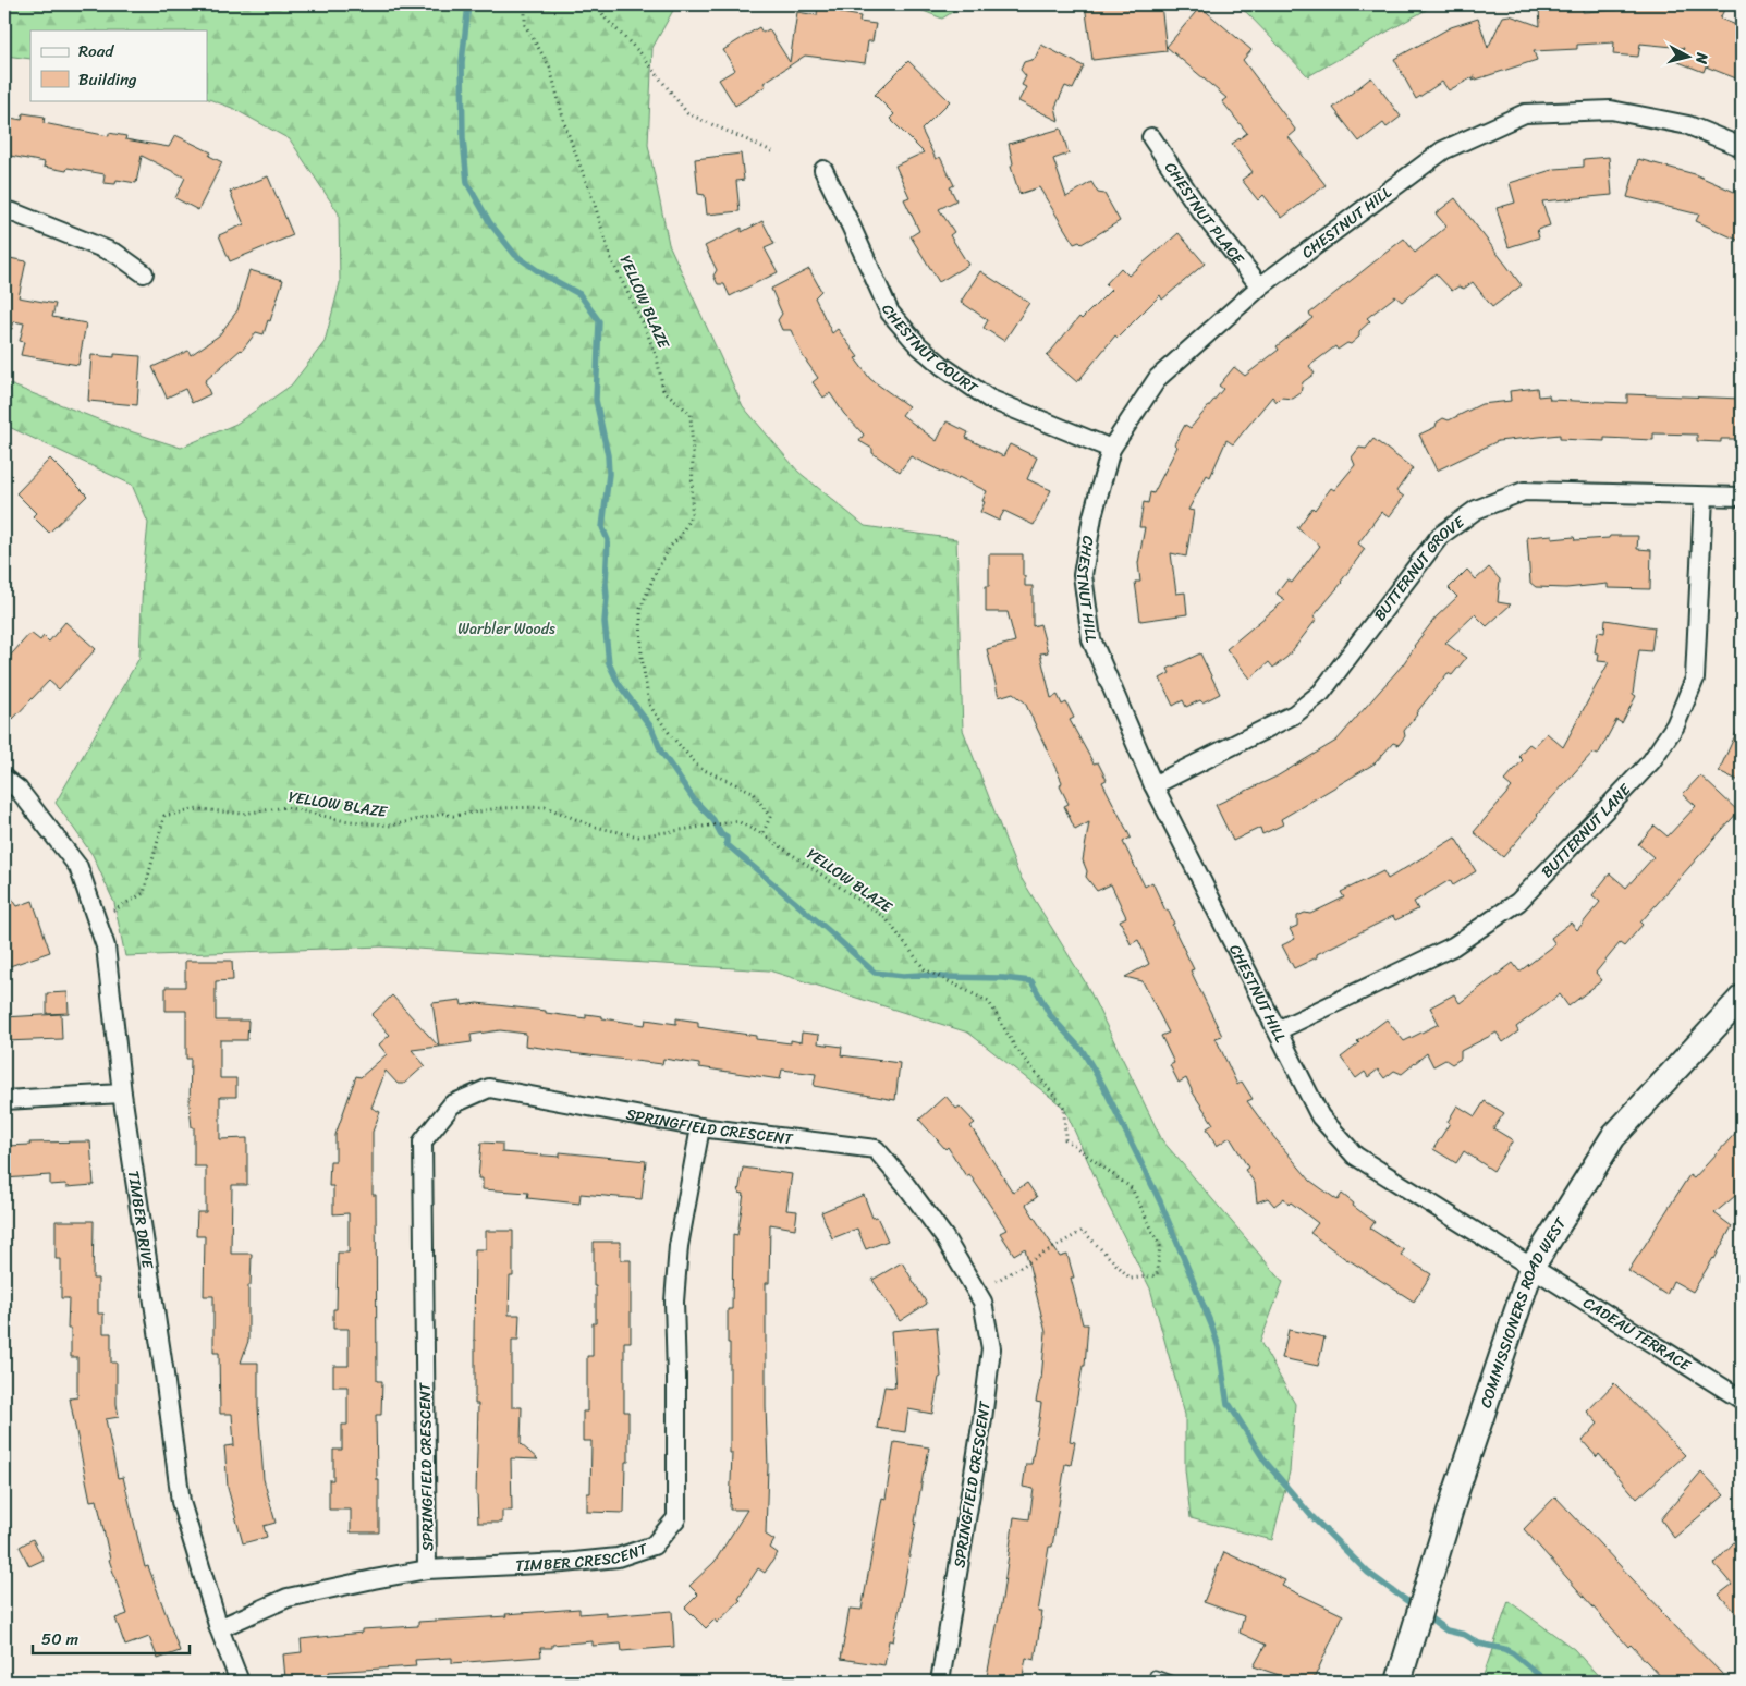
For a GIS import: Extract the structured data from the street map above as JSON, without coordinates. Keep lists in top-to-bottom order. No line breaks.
{"streets":{"main road":["COMMISSIONERS ROAD WEST"],"street":["CHESTNUT PLACE","CHESTNUT HILL","CHESTNUT COURT","BUTTERNUT GROVE","BUTTERNUT LANE","SPRINGFIELD CRESCENT","TIMBER DRIVE","CADEAU TERRACE","TIMBER CRESCENT"],"path":["YELLOW BLAZE"]},"crossings":[["CHESTNUT PLACE","CHESTNUT HILL"],["CHESTNUT HILL","CHESTNUT COURT"],["CHESTNUT HILL","BUTTERNUT GROVE"],["CHESTNUT HILL","BUTTERNUT LANE"],["CHESTNUT HILL","COMMISSIONERS ROAD WEST"],["CHESTNUT HILL","CADEAU TERRACE"],["YELLOW BLAZE","TIMBER DRIVE"],["BUTTERNUT GROVE","BUTTERNUT LANE"],["SPRINGFIELD CRESCENT","TIMBER CRESCENT"],["TIMBER DRIVE","TIMBER CRESCENT"],["COMMISSIONERS ROAD WEST","CADEAU TERRACE"]],"parks":["Warbler Woods"],"legend":["Road","Building"],"scale_bar":"50 m","north":"right"}
